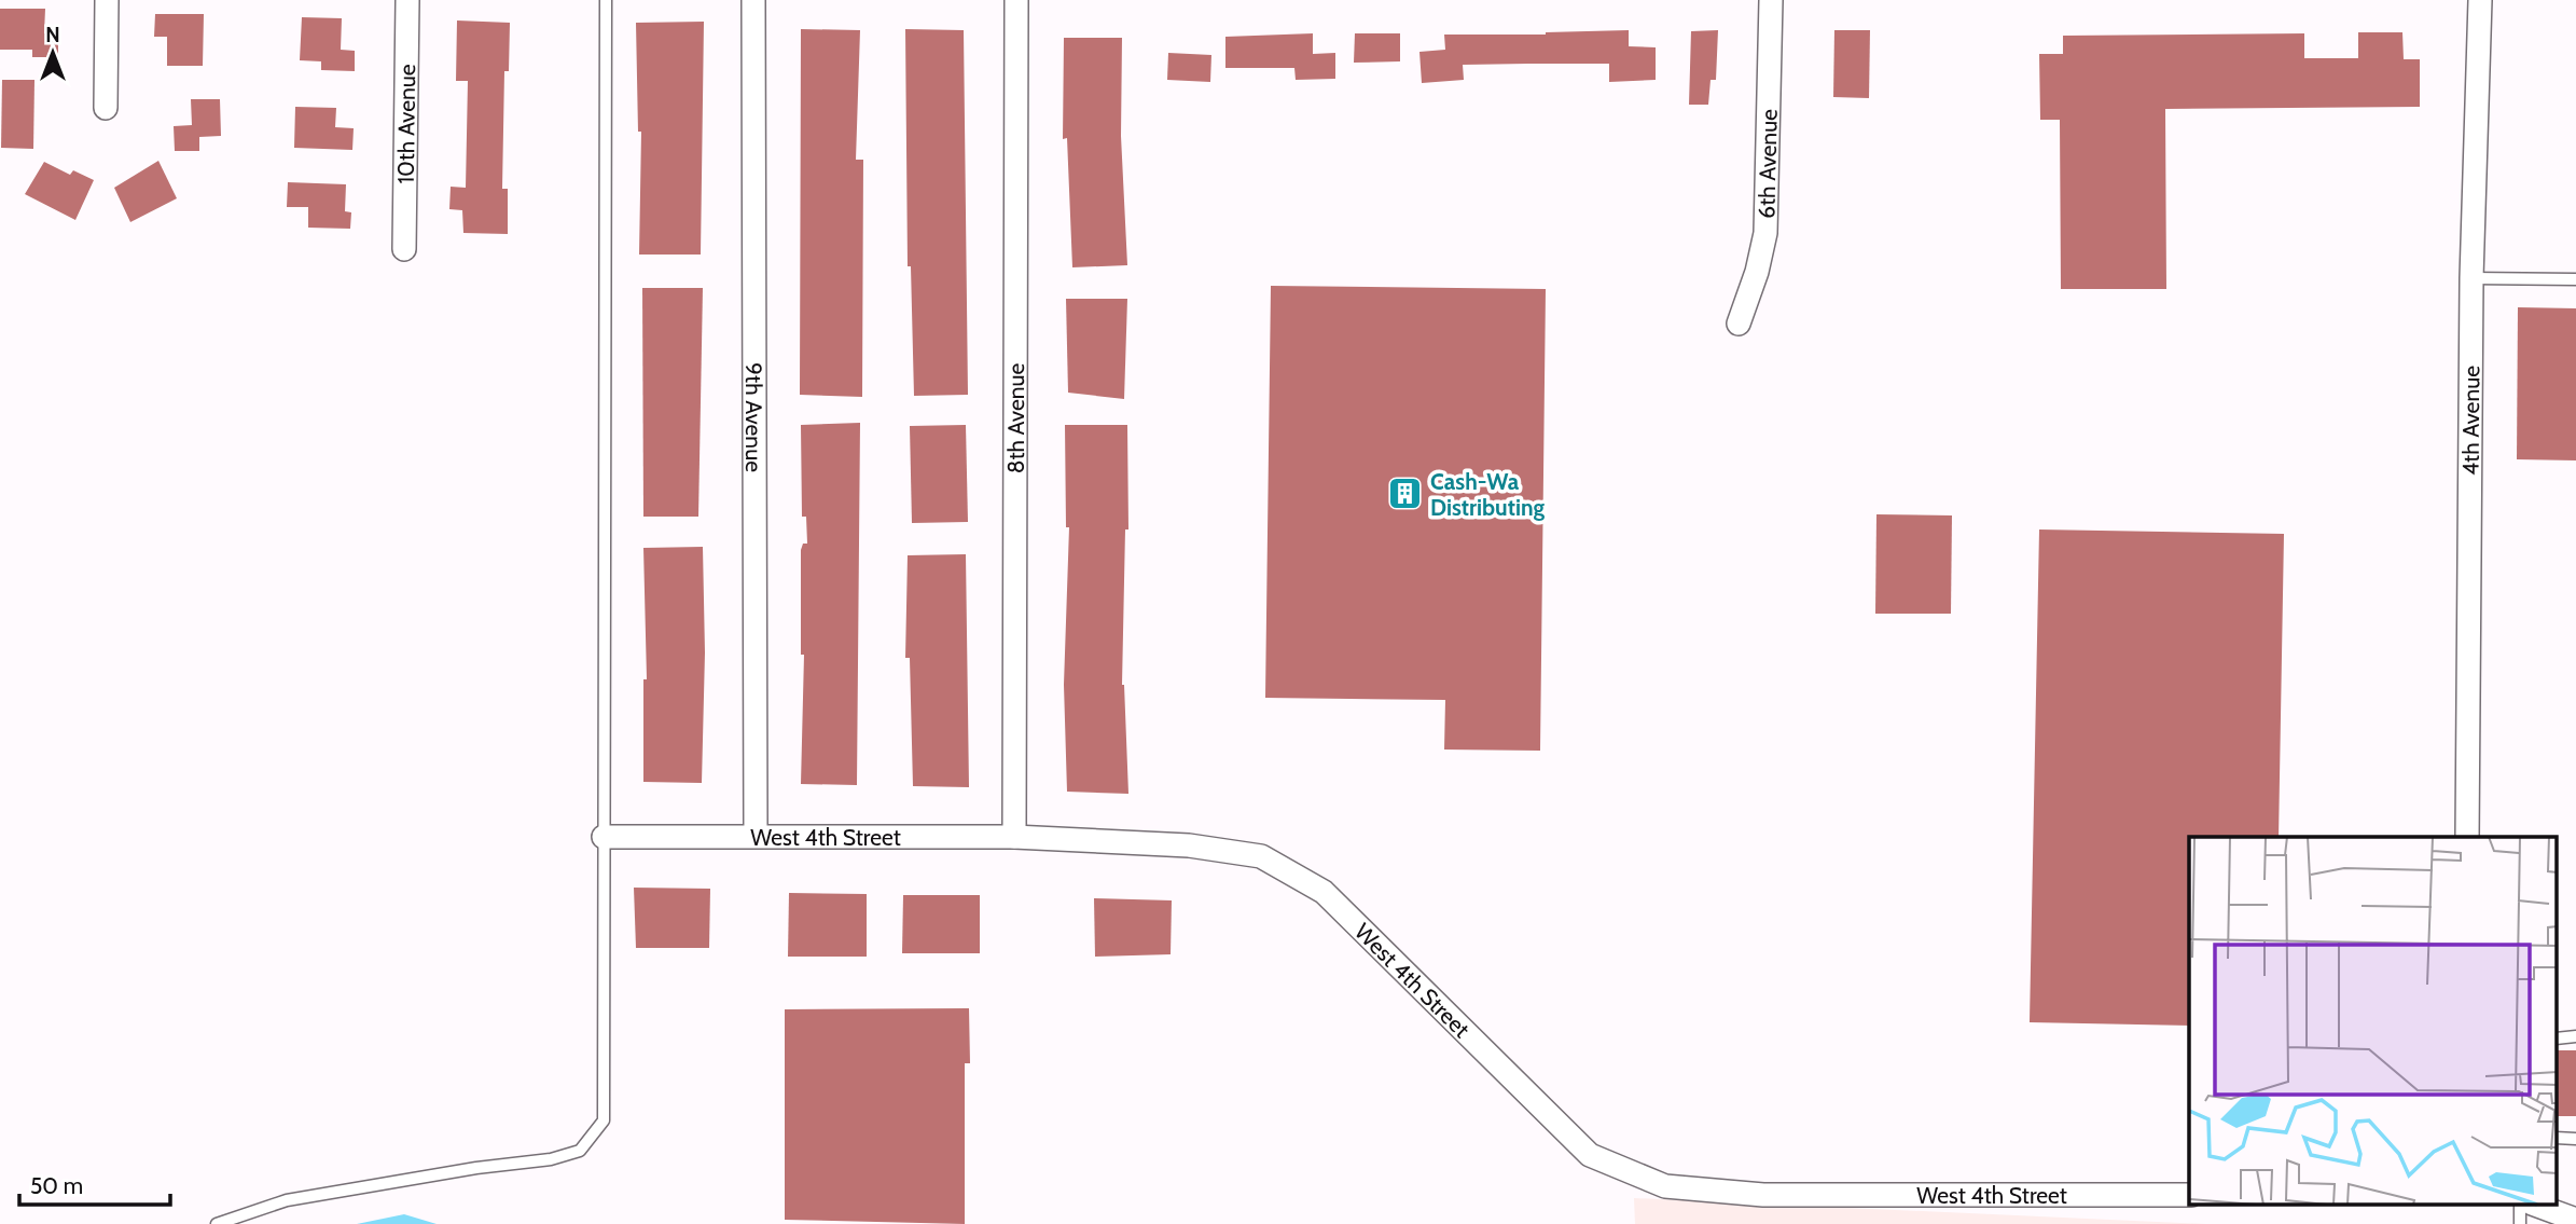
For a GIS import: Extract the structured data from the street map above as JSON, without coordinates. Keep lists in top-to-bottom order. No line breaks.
{"streets":{"street":["10th Avenue","6th Avenue","9th Avenue","8th Avenue","4th Avenue","West 4th Street"]},"crossings":[["9th Avenue","West 4th Street"],["8th Avenue","West 4th Street"]],"places":{"building":["Cash-Wa Distributing"]},"scale_bar":"50 m","north":"top"}
